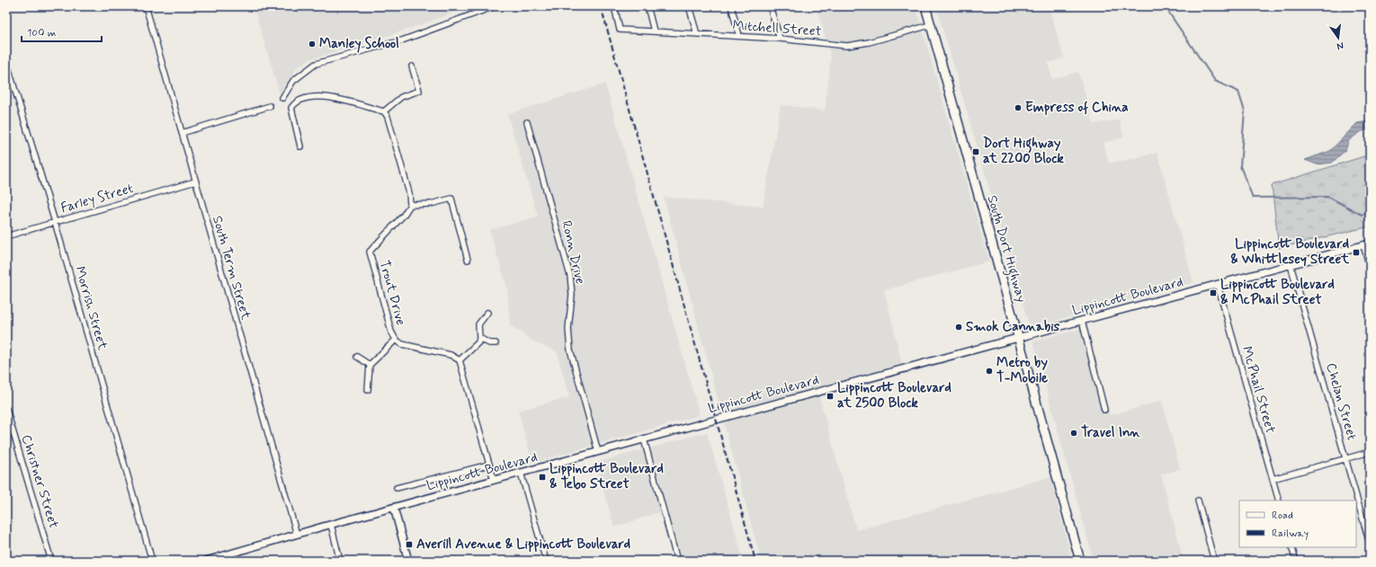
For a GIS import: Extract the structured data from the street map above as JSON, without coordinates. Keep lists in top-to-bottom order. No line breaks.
{"streets":{"main road":["South Dort Highway"],"street":["Mitchell Street","Farley Street","Ronn Drive","South Term Street","Trout Drive","Lippincott Boulevard","Morrish Street","McPhail Street","Chelan Street","Christner Street"]},"crossings":[["Mitchell Street","South Dort Highway"],["Farley Street","South Term Street"],["Farley Street","Morrish Street"],["South Dort Highway","Lippincott Boulevard"],["Ronn Drive","Lippincott Boulevard"],["South Term Street","Lippincott Boulevard"],["Lippincott Boulevard","McPhail Street"],["Lippincott Boulevard","Chelan Street"]],"places":{"other":["Manley School","Empress of China","Smok Cannabis","Metro by T-Mobile","Travel Inn"],"transit":["Dort Highway at 2200 Block","Lippincott Boulevard & Whittlesey Street","Lippincott Boulevard & McPhail Street","Lippincott Boulevard at 2500 Block","Lippincott Boulevard & Tebo Street","Averill Avenue & Lippincott Boulevard"]},"legend":["Road","Railway"],"scale_bar":"100 m","north":"bottom"}
